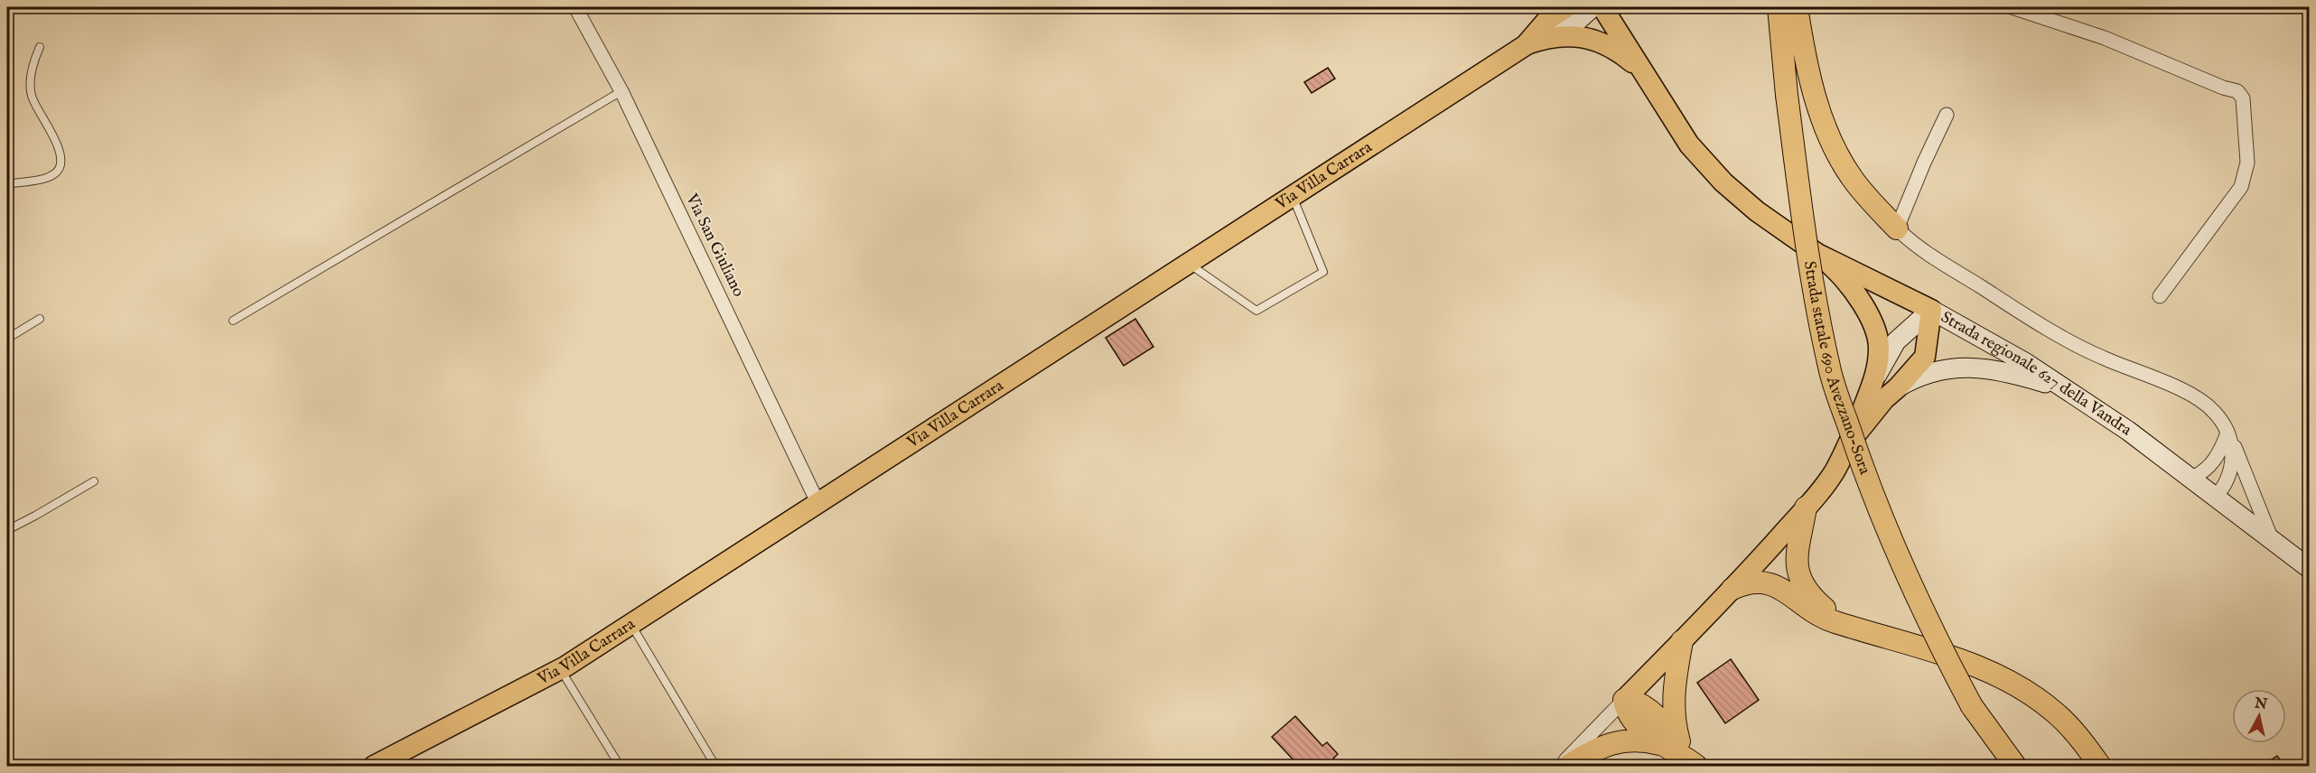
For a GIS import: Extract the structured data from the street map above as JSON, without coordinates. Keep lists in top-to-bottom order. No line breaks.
{"streets":{"highway":["Strada statale 690 Avezzano-Sora"],"main road":["Via Villa Carrara","Strada regionale 627 della Vandra"],"street":["Via San Giuliano"]},"crossings":[["Via Villa Carrara","Via San Giuliano"]],"north":"top"}
